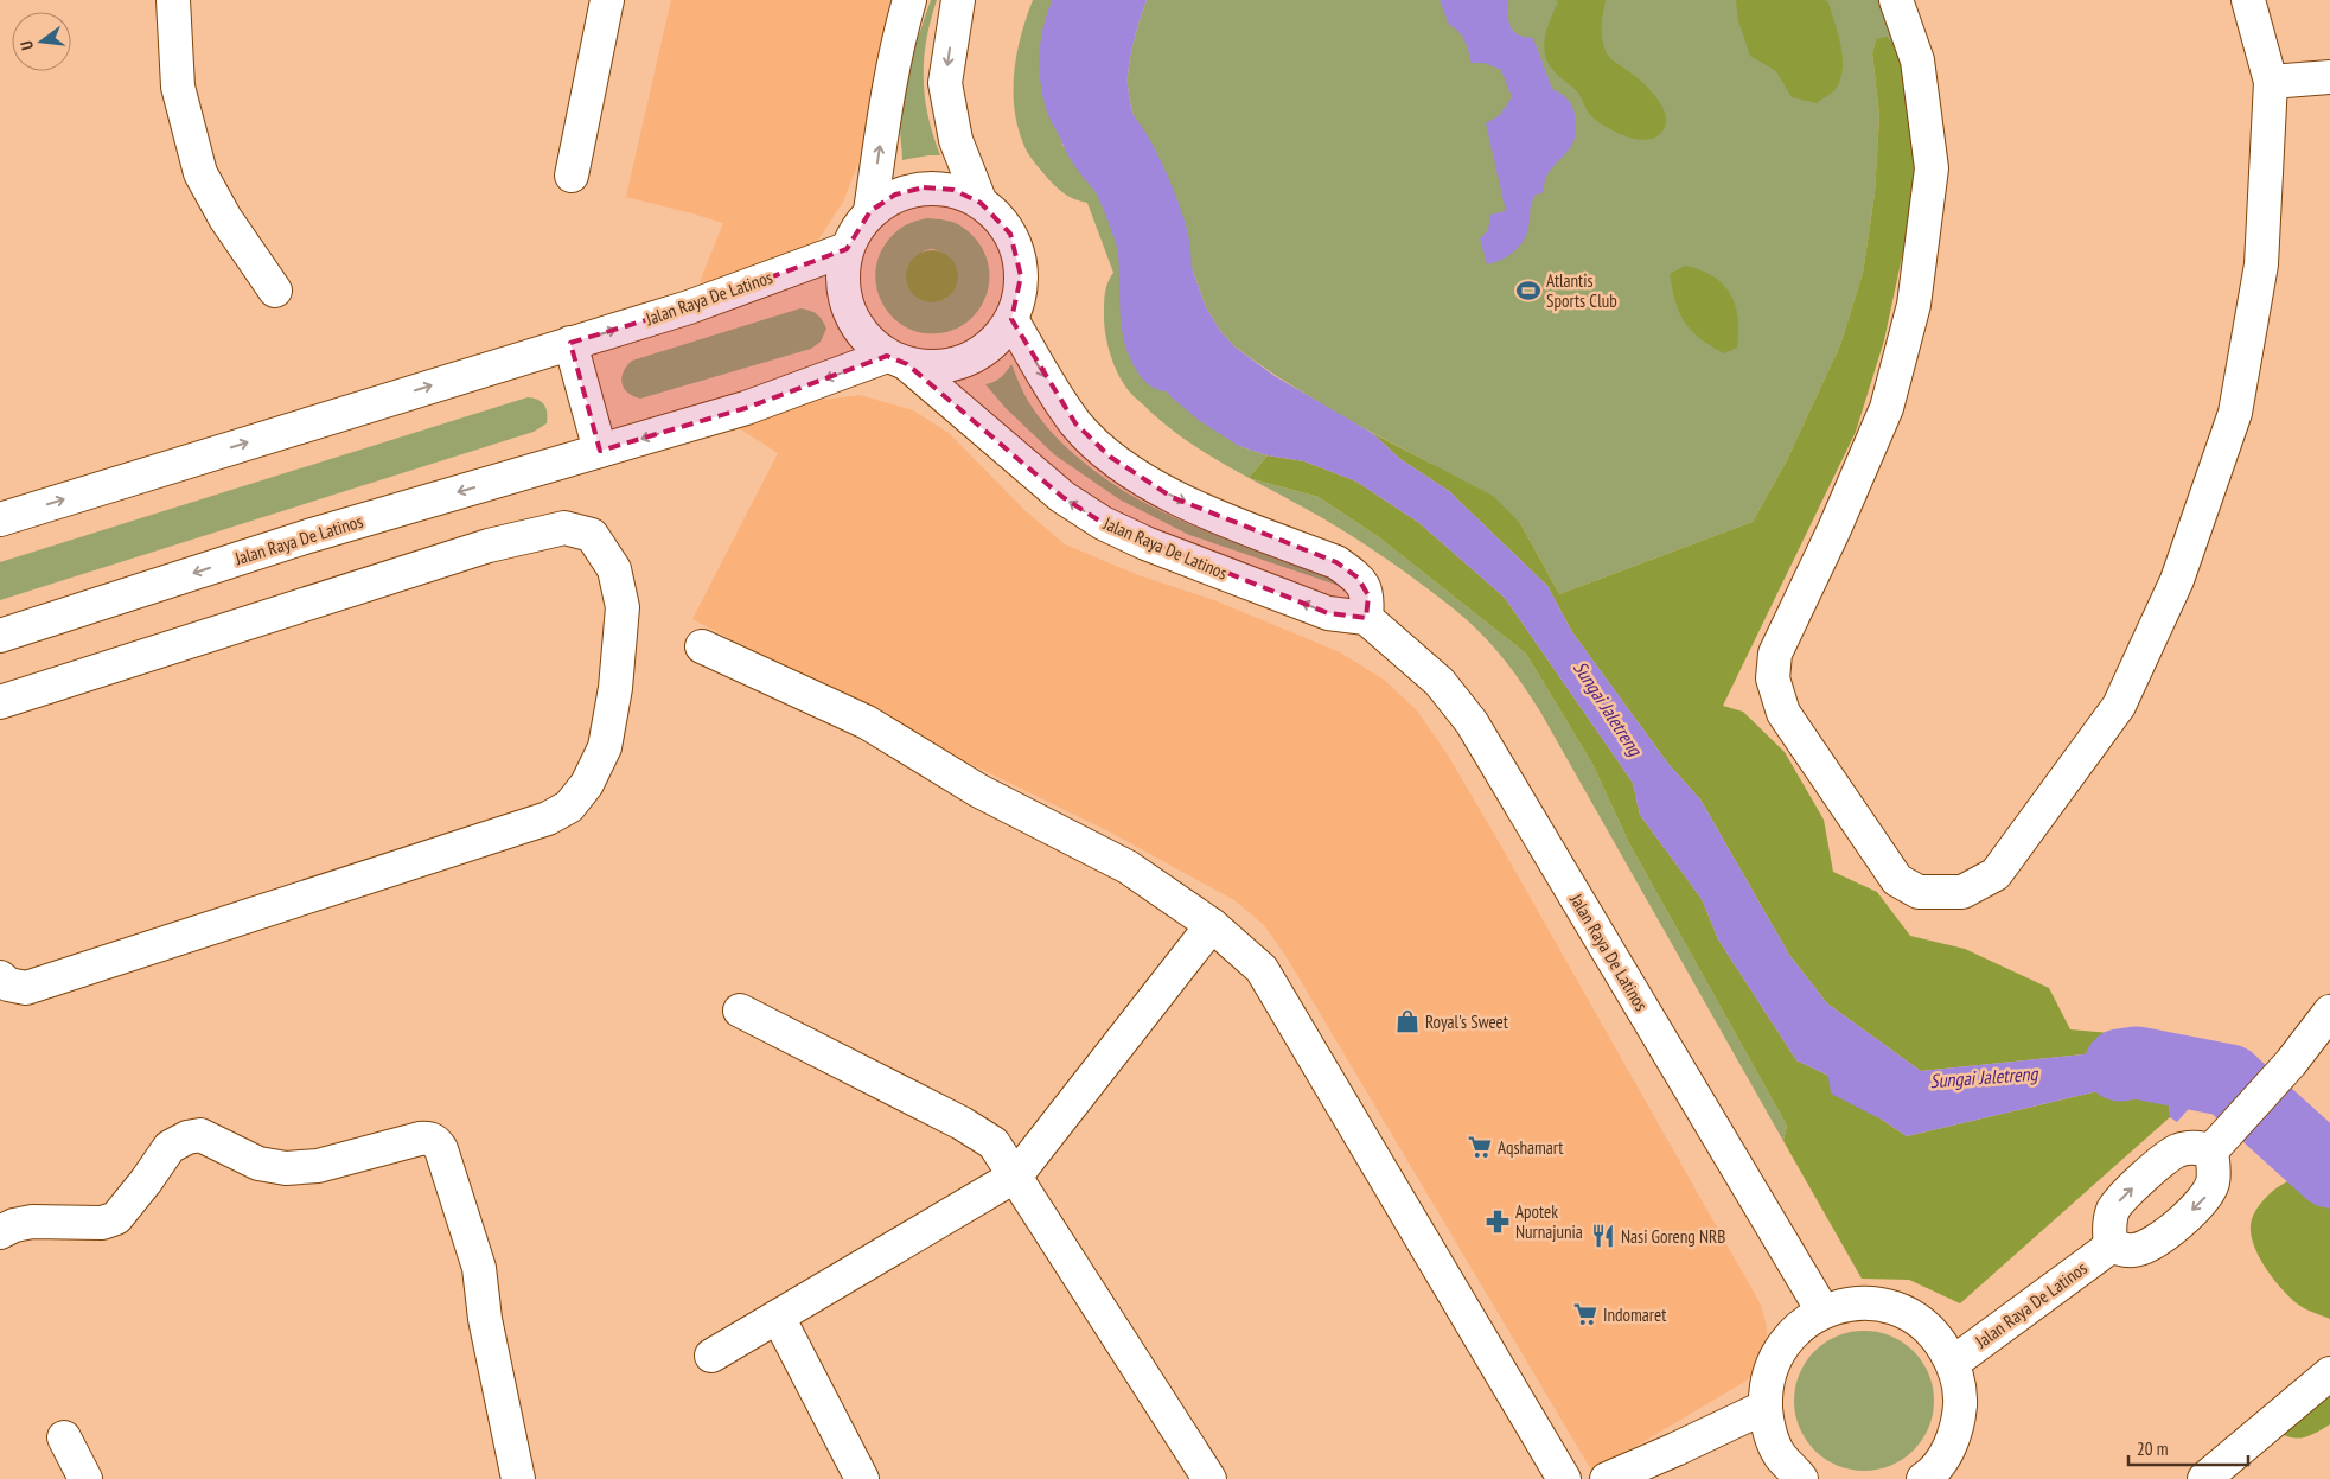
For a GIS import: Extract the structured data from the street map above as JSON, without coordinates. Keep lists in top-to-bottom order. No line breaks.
{"streets":{"street":["Jalan Raya De Latinos"]},"water":["Sungai Jaletreng"],"places":{"sports":["Atlantis Sports Club"],"shop":["Royal's Sweet"],"supermarket":["Aqshamart","Indomaret"],"pharmacy":["Apotek Nurnajunia"],"restaurant":["Nasi Goreng NRB"]},"scale_bar":"20 m","north":"left"}
